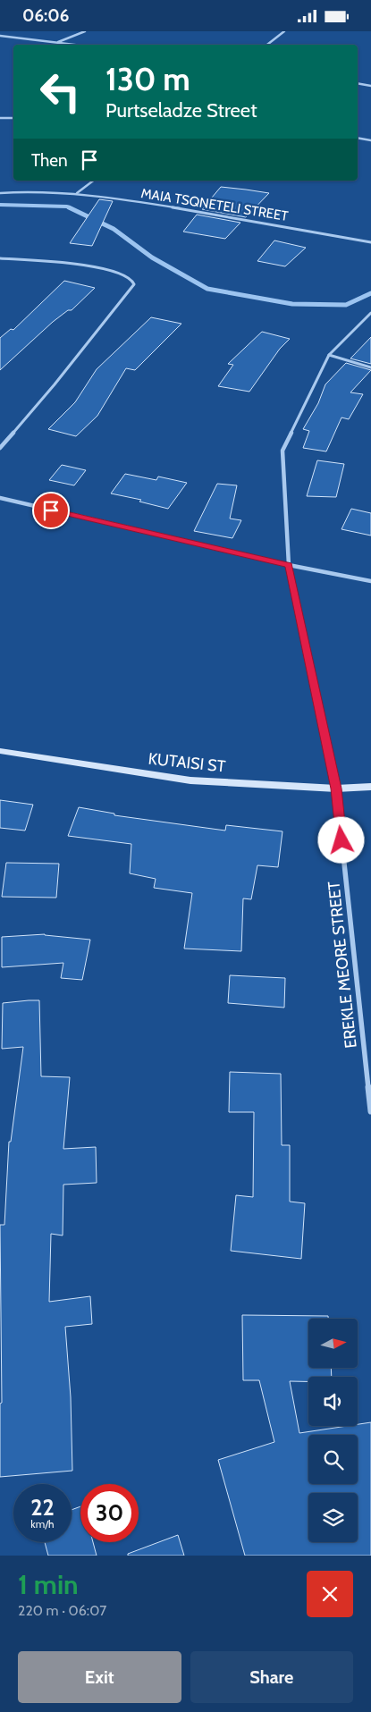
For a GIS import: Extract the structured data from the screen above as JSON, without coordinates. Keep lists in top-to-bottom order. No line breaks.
{"streets":{"street":["MAIA TSQNETELI STREET","KUTAISI ST","EREKLE MEORE STREET"]},"crossings":[["KUTAISI ST","EREKLE MEORE STREET"]],"north":"right","page":{"status":"06:06","turn":["130 m","Purtseladze Street"],"then":"Then","speed":"22 km/h","limit":"30","heading":["1 min","220 m · 06:07"],"buttons":["Exit","Share"]}}
